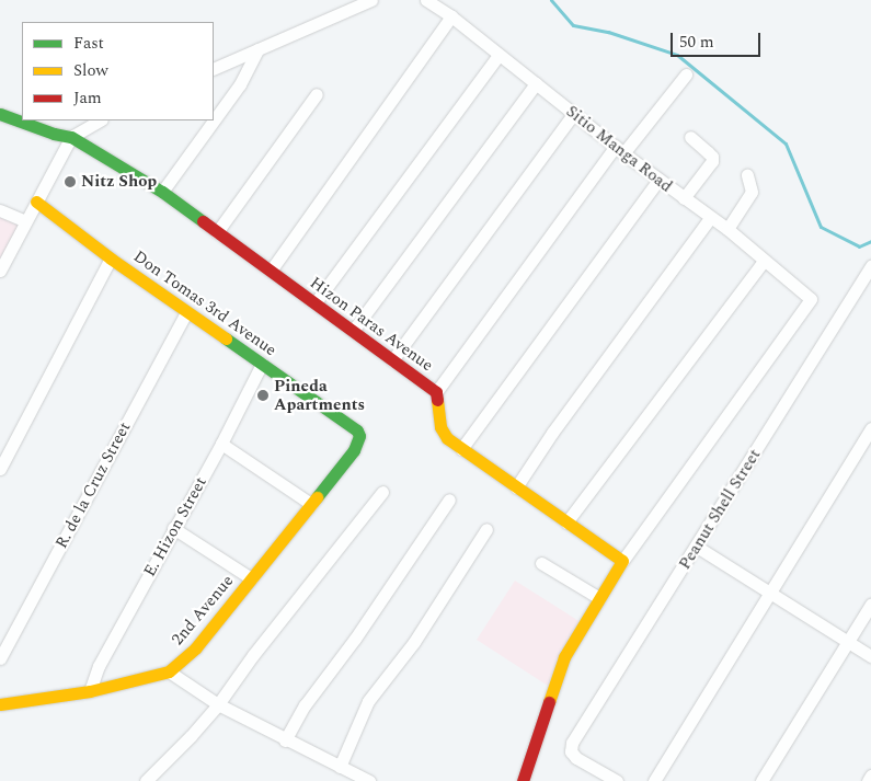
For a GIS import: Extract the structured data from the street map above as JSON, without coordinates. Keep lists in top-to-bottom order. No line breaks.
{"streets":{"street":["Sitio Manga Road","Don Tomas 3rd Avenue","Hizon Paras Avenue","R. de la Cruz Street","Peanut Shell Street","E. Hizon Street","2nd Avenue"]},"crossings":[["Sitio Manga Road","Hizon Paras Avenue"],["Don Tomas 3rd Avenue","R. de la Cruz Street"],["Don Tomas 3rd Avenue","E. Hizon Street"],["Don Tomas 3rd Avenue","2nd Avenue"],["E. Hizon Street","2nd Avenue"]],"places":["Nitz Shop","Pineda Apartments"],"legend":["Fast","Slow","Jam"],"scale_bar":"50 m"}
